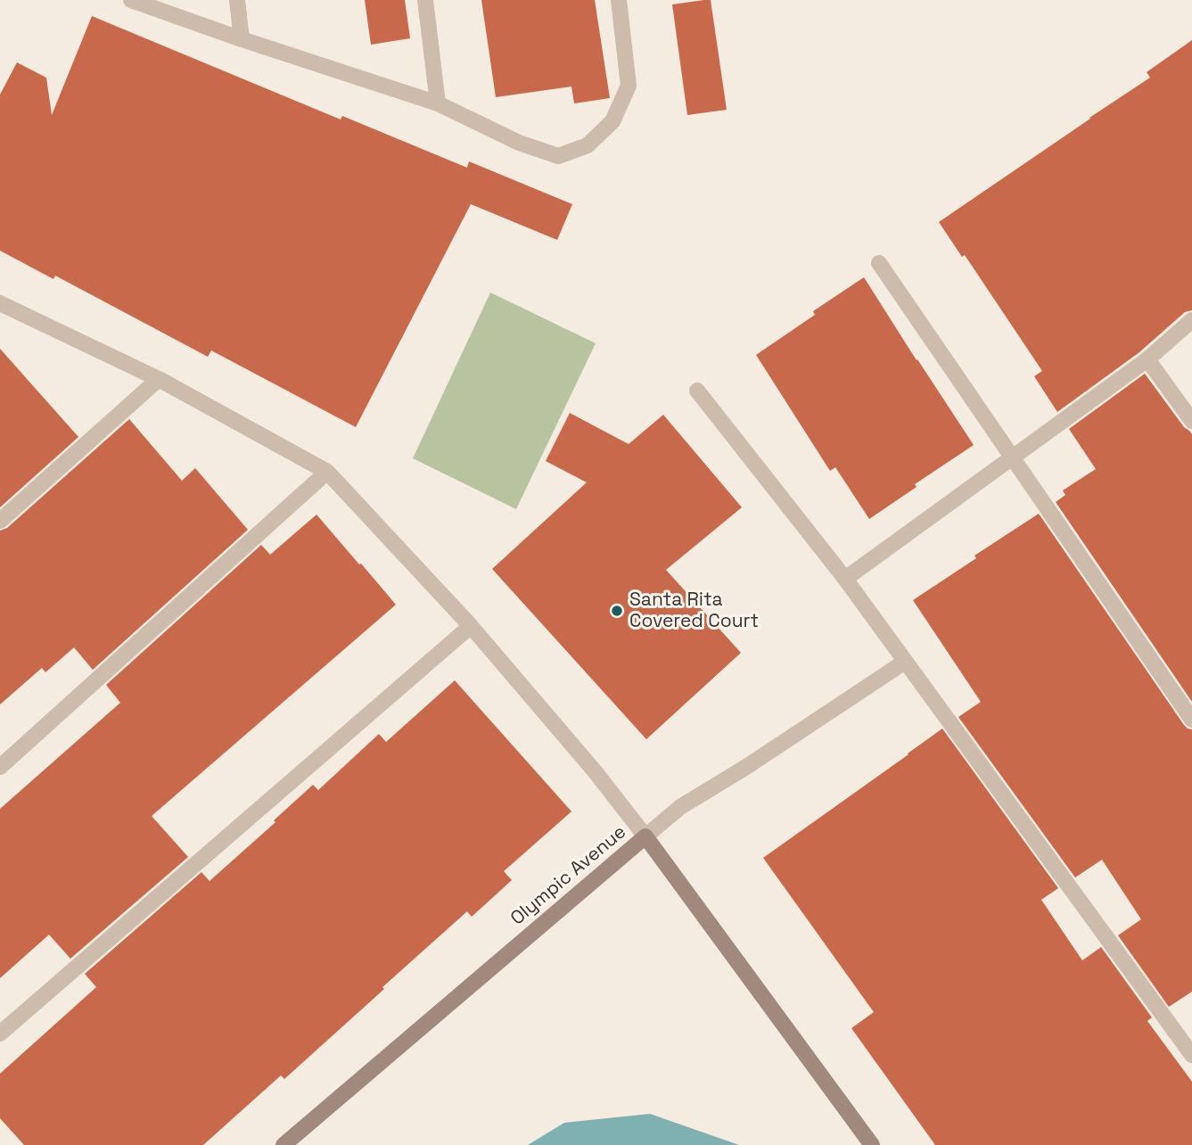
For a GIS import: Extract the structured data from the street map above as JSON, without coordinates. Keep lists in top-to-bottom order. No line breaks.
{"streets":{"street":["Olympic Avenue"]},"places":["Santa Rita Covered Court"]}
